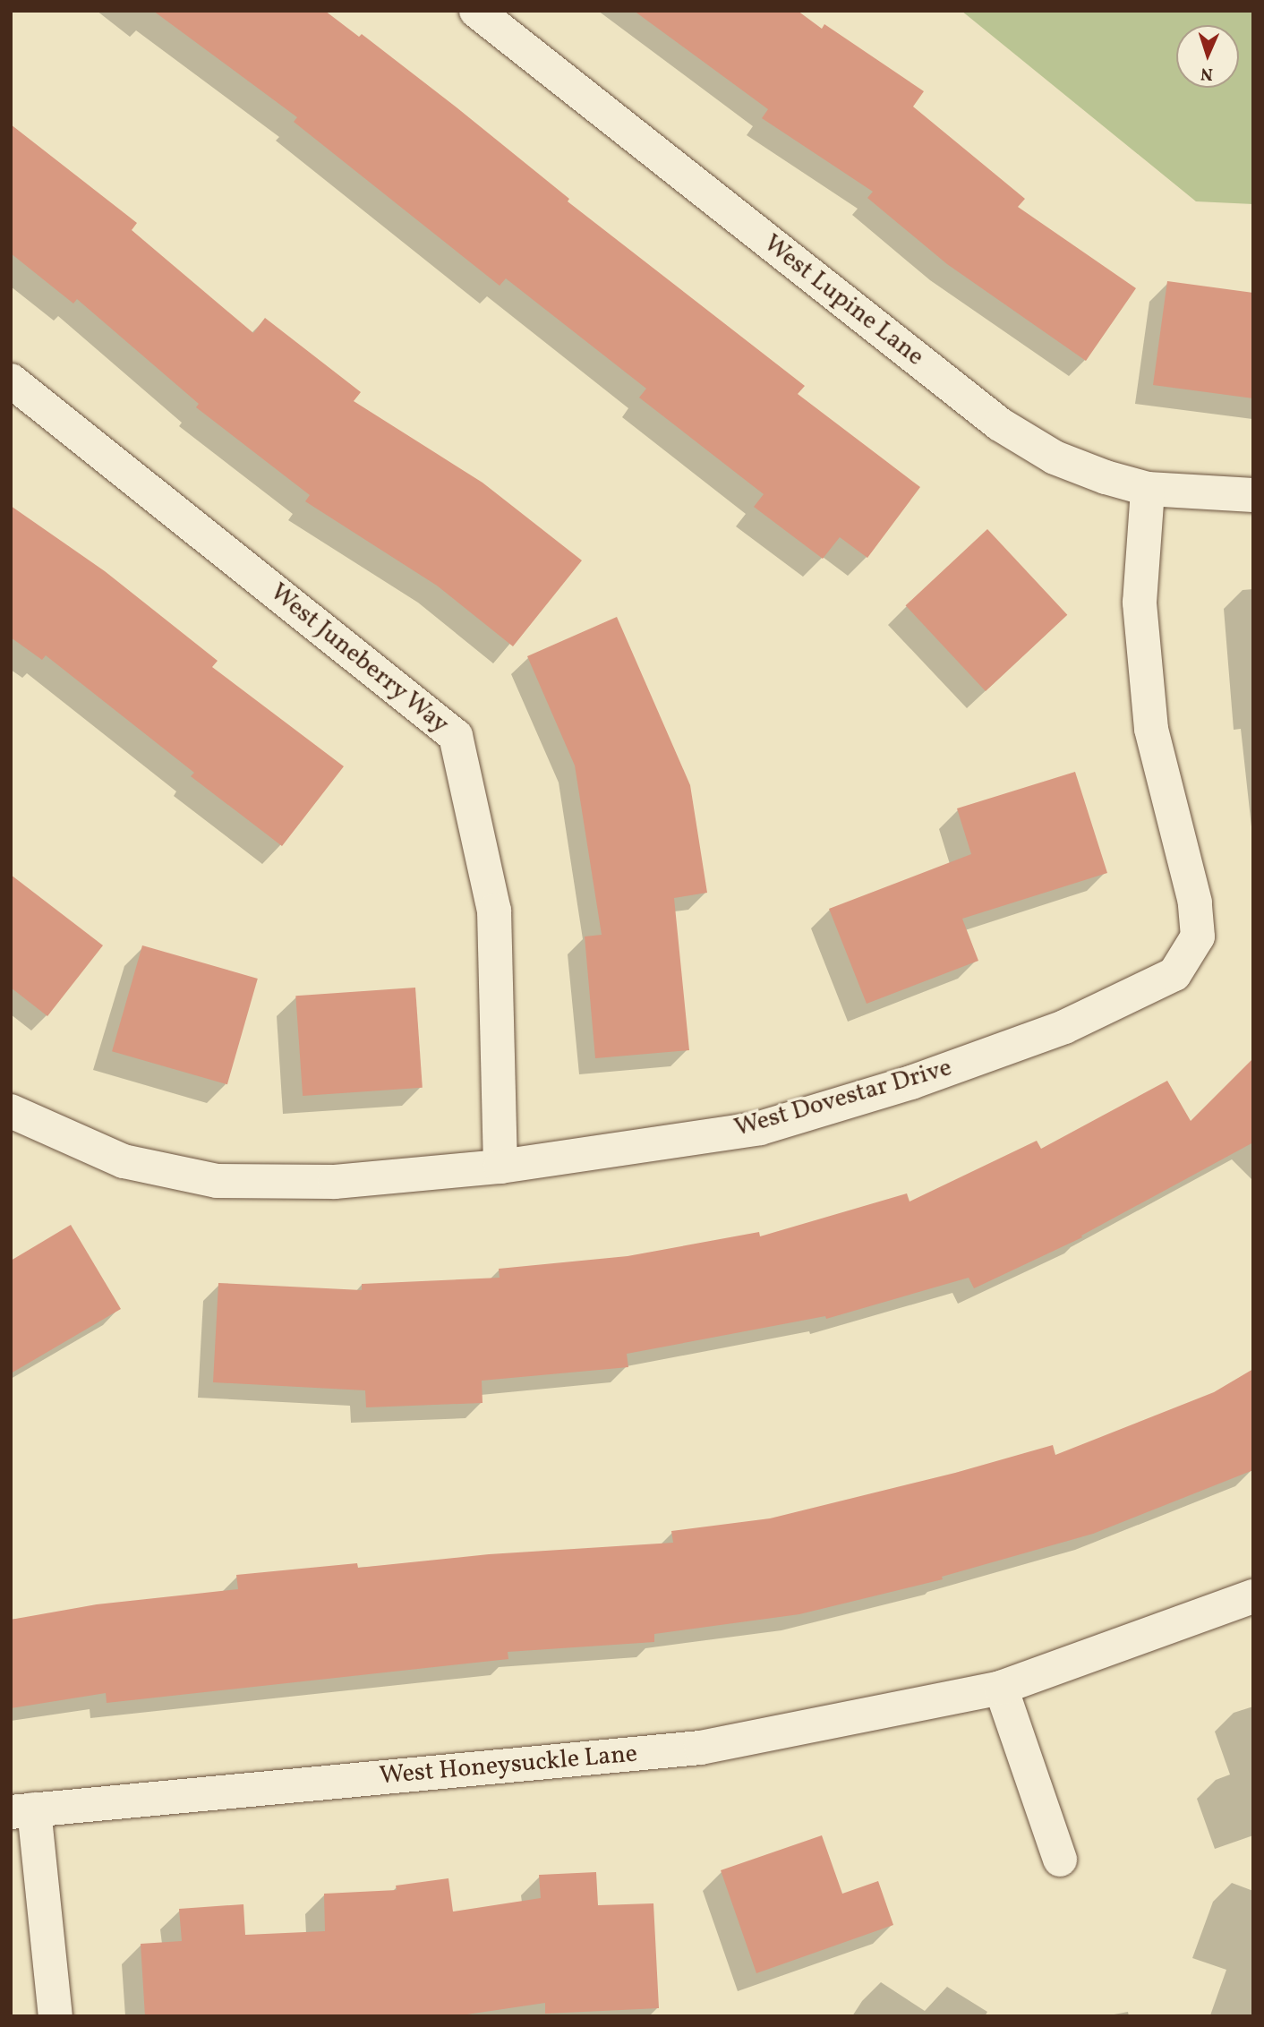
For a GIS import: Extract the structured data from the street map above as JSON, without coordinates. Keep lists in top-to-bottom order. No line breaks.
{"streets":{"street":["West Lupine Lane","West Juneberry Way","West Dovestar Drive","West Honeysuckle Lane"]},"crossings":[["West Lupine Lane","West Dovestar Drive"],["West Juneberry Way","West Dovestar Drive"]],"north":"bottom"}
